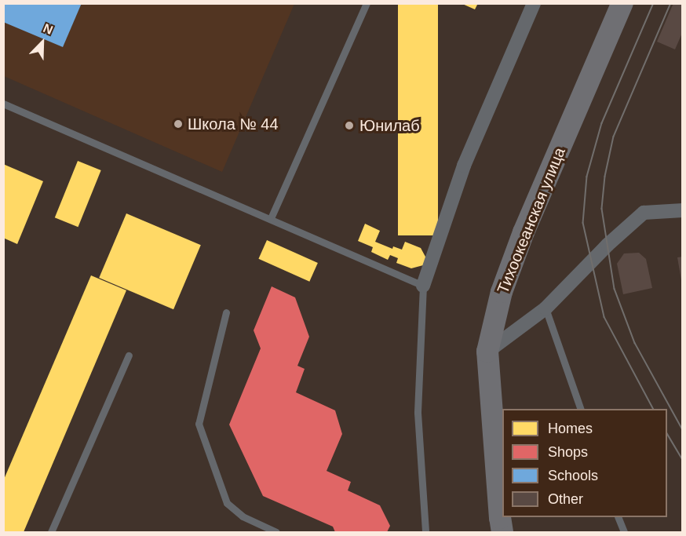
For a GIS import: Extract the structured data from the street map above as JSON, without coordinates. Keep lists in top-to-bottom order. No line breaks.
{"streets":{"main road":["Тихоокеанская улица"]},"places":["Школа № 44","Юнилаб"],"legend":["Homes","Shops","Schools","Other"],"north":"top right"}
